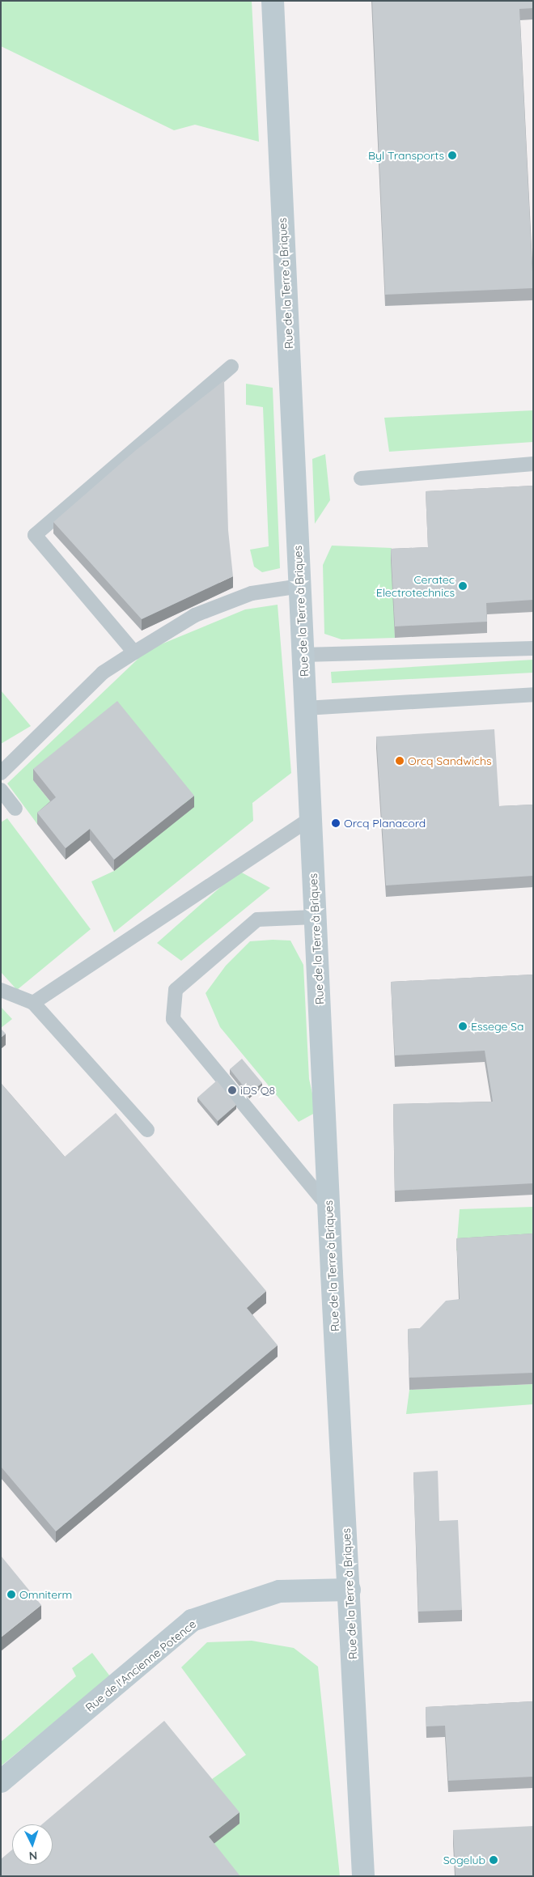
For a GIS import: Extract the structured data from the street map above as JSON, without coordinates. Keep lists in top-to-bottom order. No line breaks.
{"streets":{"main road":["Rue de la Terre à Briques","Rue de l'Ancienne Potence"]},"crossings":[["Rue de la Terre à Briques","Rue de l'Ancienne Potence"]],"places":["Byl Transports","Ceratec Electrotechnics","Orcq Sandwichs","Orcq Planacord","Essege Sa","iDS Q8","Omniterm","Sogelub"],"north":"bottom"}
